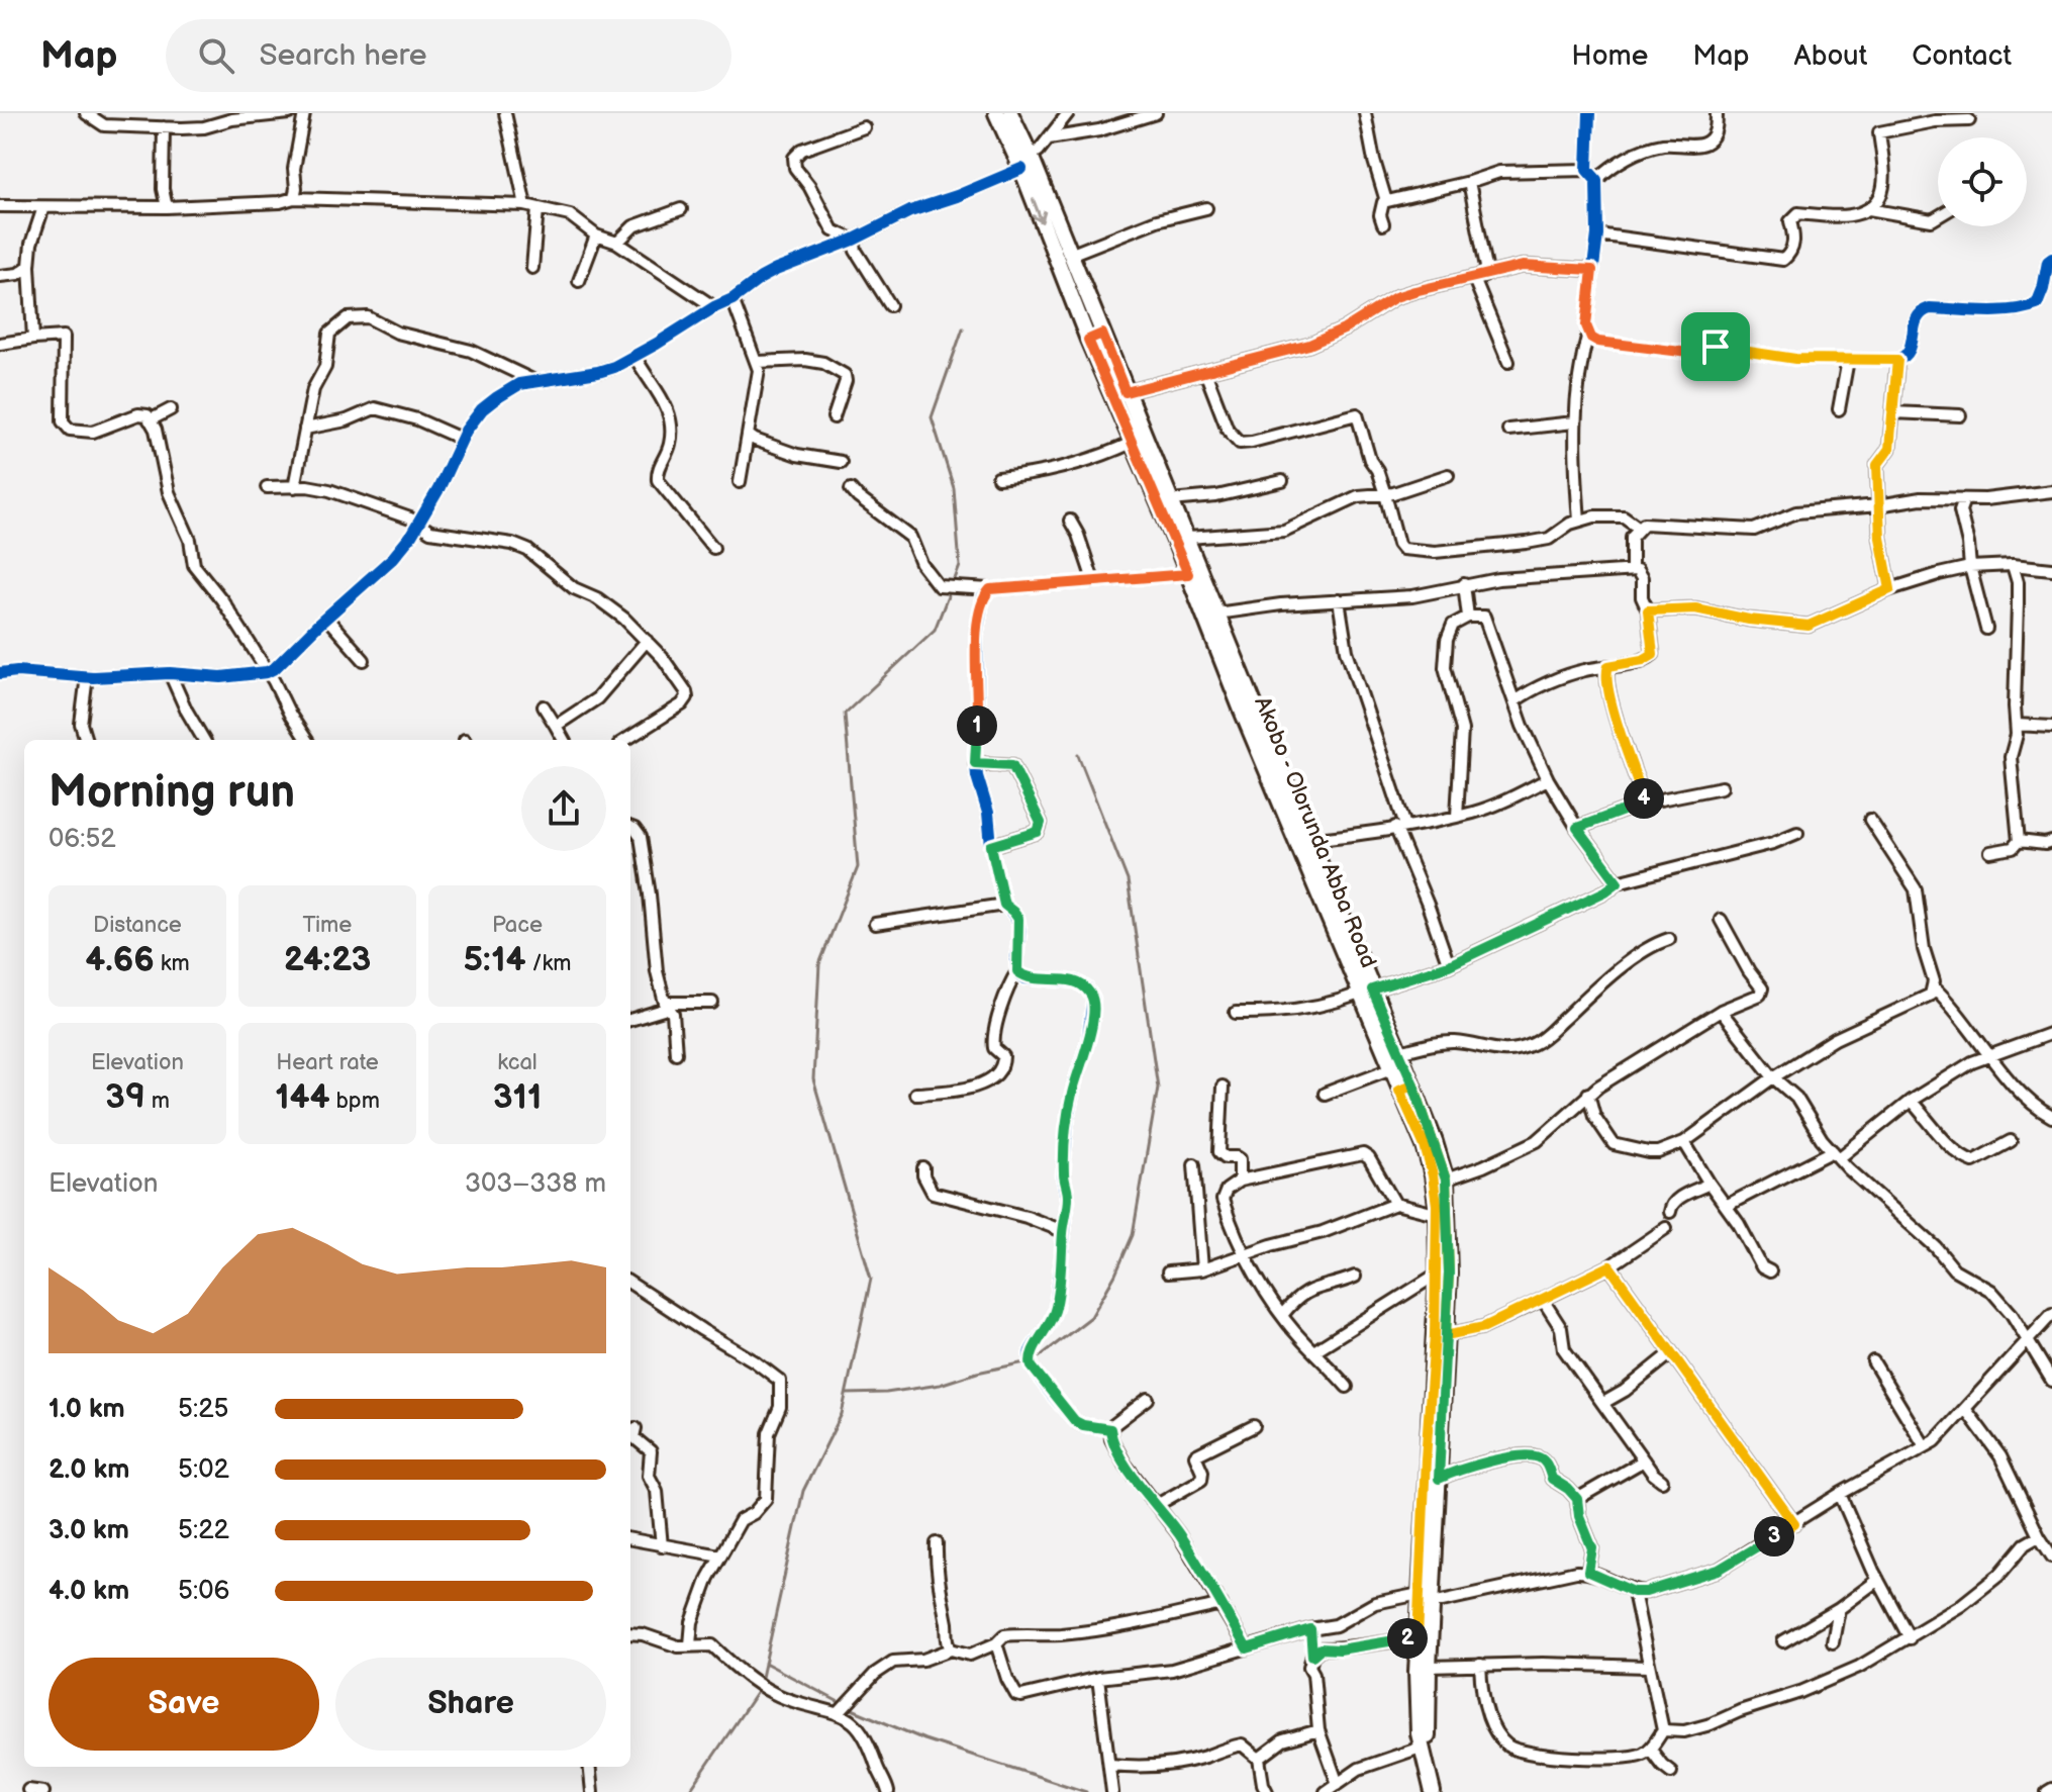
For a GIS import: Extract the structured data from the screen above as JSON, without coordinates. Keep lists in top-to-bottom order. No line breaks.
{"streets":{"main road":["Akobo - Olorunda Abba Road"]},"page":{"header":"Map","search":"Search here","nav":["Home","Map","About","Contact"],"pins":["1","4","3","2"],"heading":["Morning run","06:52"],"stats":[["Distance","4.66 km"],["Time","24:23"],["Pace","5:14 /km"],["Elevation","39 m"],["Heart rate","144 bpm"],["kcal","311"]],"chart":["Elevation","303–338 m"],"list":[{"name":"1.0 km","note":"5:25"},{"name":"2.0 km","note":"5:02"},{"name":"3.0 km","note":"5:22"},{"name":"4.0 km","note":"5:06"}],"buttons":["Save","Share"]}}
